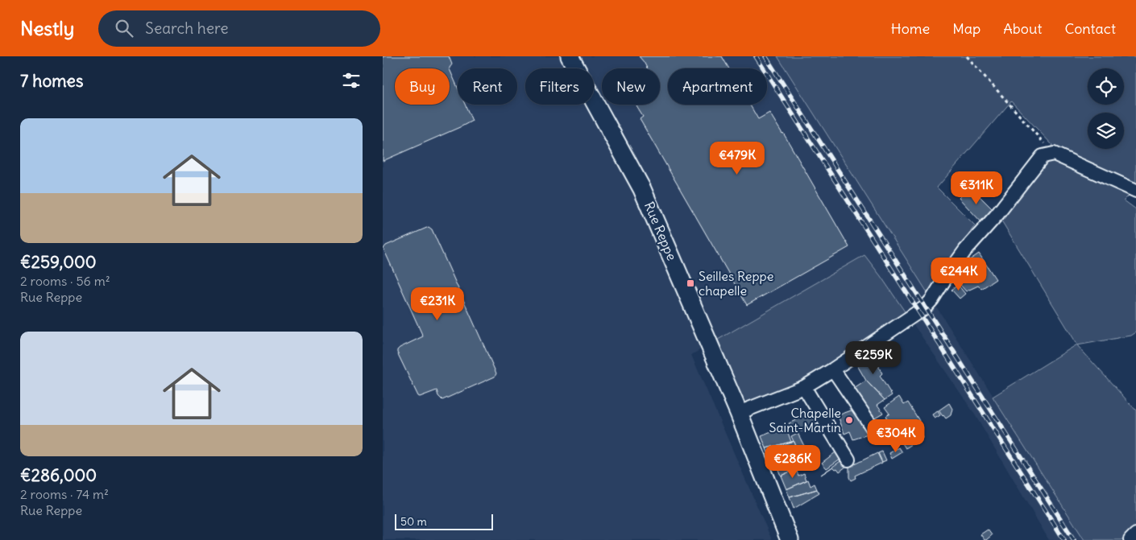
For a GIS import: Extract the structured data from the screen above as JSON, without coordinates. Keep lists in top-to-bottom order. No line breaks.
{"streets":{"main road":["Rue Reppe"]},"places":{"transit":["Seilles Reppe chapelle"],"other":["Chapelle Saint-Martin"]},"scale_bar":"50 m","page":{"header":"Nestly","search":"Search here","nav":["Home","Map","About","Contact"],"heading":"7 homes","chip":["Buy","Rent","Filters","New","Apartment"],"list":[{"name":"€259,000","note":"2 rooms · 56 m² · Rue Reppe"},{"name":"€286,000","note":"2 rooms · 74 m² · Rue Reppe"}],"price":["€479K","€311K","€244K","€231K","€259K","€304K","€286K"],"scale":"50 m"}}
